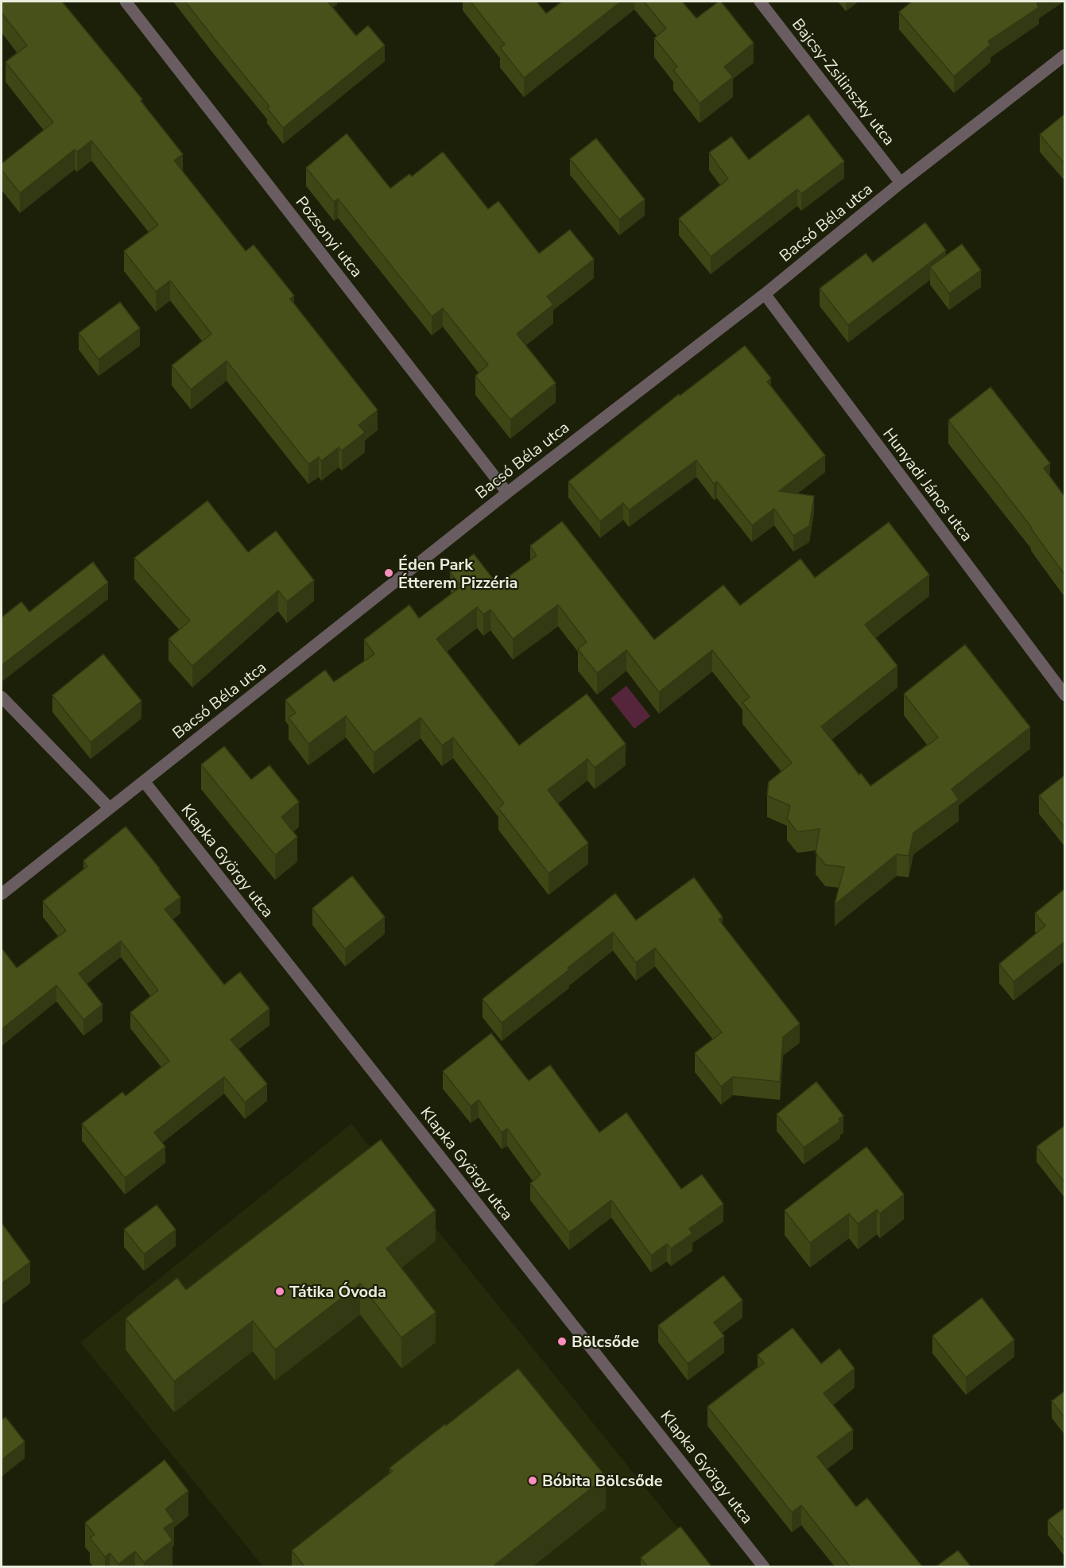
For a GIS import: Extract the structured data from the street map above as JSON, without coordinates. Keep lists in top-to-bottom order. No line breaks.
{"streets":{"street":["Bajcsy-Zsilinszky utca","Bacsó Béla utca","Pozsonyi utca","Hunyadi János utca","Klapka György utca"]},"crossings":[["Bajcsy-Zsilinszky utca","Bacsó Béla utca"],["Bacsó Béla utca","Pozsonyi utca"],["Bacsó Béla utca","Hunyadi János utca"],["Bacsó Béla utca","Klapka György utca"]],"places":["Éden Park Étterem Pizzéria","Tátika Óvoda","Bölcsőde","Bóbita Bölcsőde"]}
